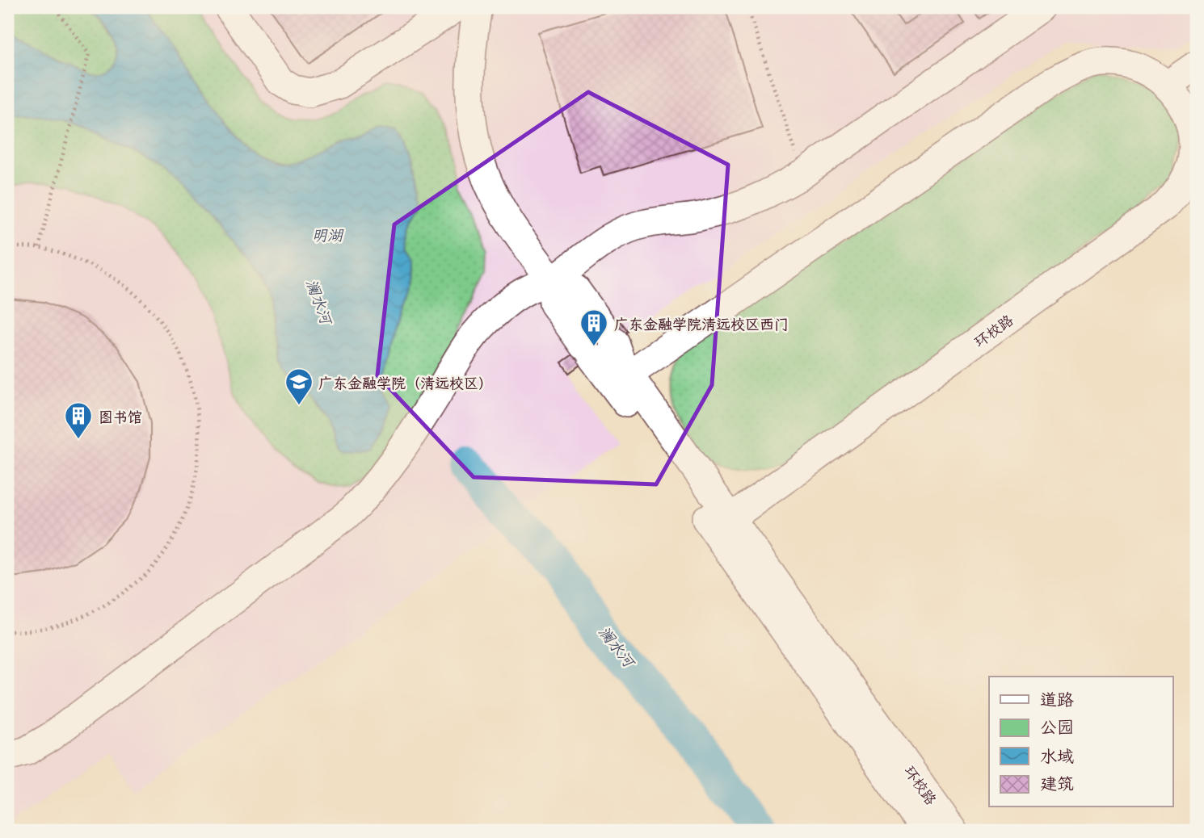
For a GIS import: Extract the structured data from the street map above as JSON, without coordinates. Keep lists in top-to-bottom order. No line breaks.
{"streets":{"street":["环校路"]},"water":["明湖","澜水河"],"places":{"building":["广东金融学院清远校区西门","图书馆"],"school or university":["广东金融学院（清远校区）"]},"legend":["道路","公园","水域","建筑"]}
